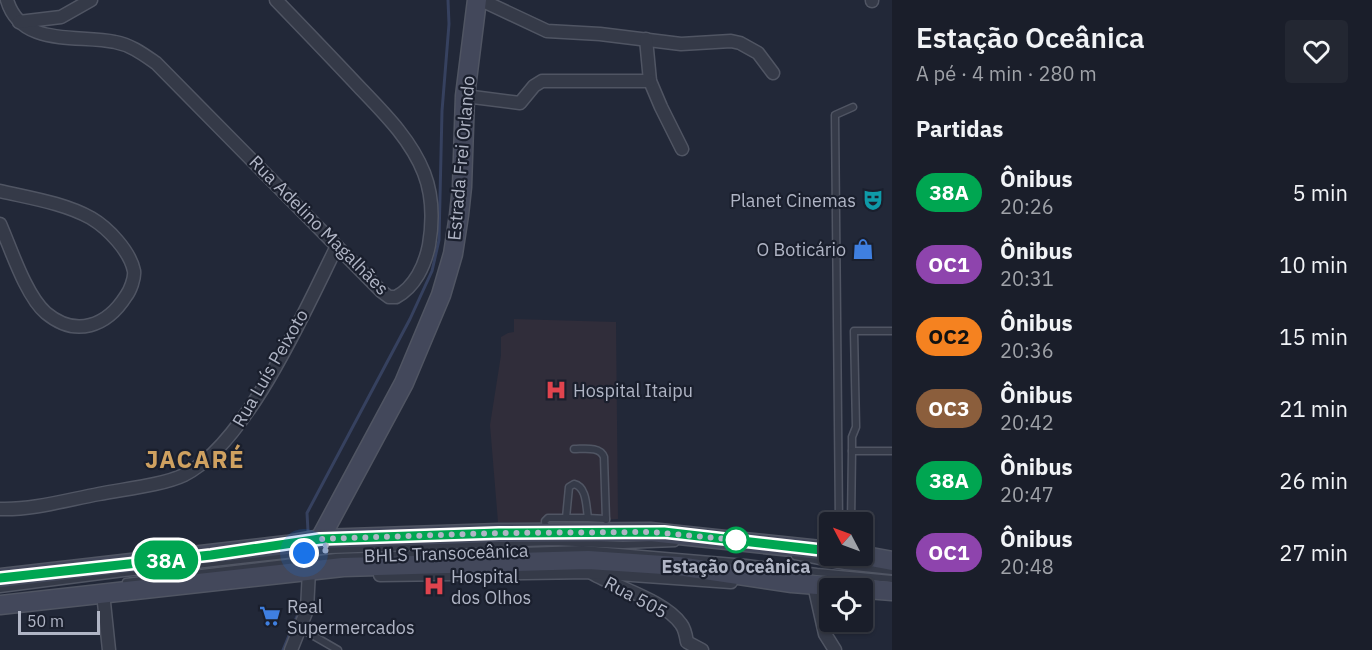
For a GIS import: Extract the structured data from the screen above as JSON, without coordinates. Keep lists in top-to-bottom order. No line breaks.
{"streets":{"main road":["Estrada Frei Orlando"],"street":["Rua Adelino Magalhães","Rua Luís Peixoto","Rua 505"],"lane":["BHLS Transoceânica"]},"crossings":[["Estrada Frei Orlando","BHLS Transoceânica"],["Rua Adelino Magalhães","Rua Luís Peixoto"]],"districts":["JACARÉ"],"places":{"theatre":["Planet Cinemas"],"shop":["O Boticário"],"hospital":["Hospital Itaipu","Hospital dos Olhos"],"other":["Estação Oceânica"],"supermarket":["Real Supermercados"]},"lines":["bus line 38A"],"scale_bar":"50 m","north":"top left","page":{"on_map":"38A","heading":[["Estação Oceânica","A pé · 4 min · 280 m"],"Partidas"],"list":[{"mark":"38A","name":"Ônibus","note":"20:26","value":"5 min"},{"mark":"OC1","name":"Ônibus","note":"20:31","value":"10 min"},{"mark":"OC2","name":"Ônibus","note":"20:36","value":"15 min"},{"mark":"OC3","name":"Ônibus","note":"20:42","value":"21 min"},{"mark":"38A","name":"Ônibus","note":"20:47","value":"26 min"},{"mark":"OC1","name":"Ônibus","note":"20:48","value":"27 min"}],"scale":"50 m"}}
